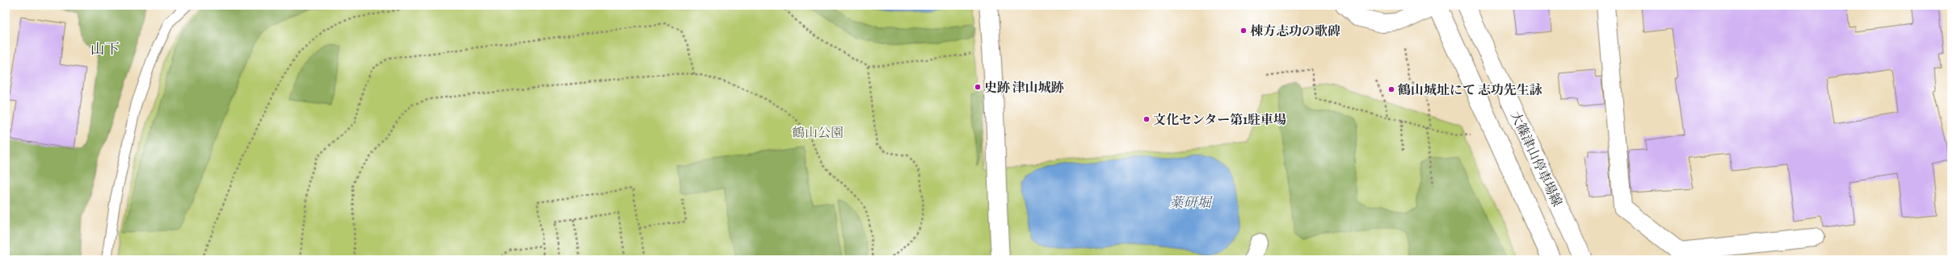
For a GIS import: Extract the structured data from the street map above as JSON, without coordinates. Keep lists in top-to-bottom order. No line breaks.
{"streets":{"street":["大篠津山停車場線"]},"districts":["山下"],"water":["薬研堀"],"parks":["鶴山公園"],"places":["棟方志功の歌碑","史跡 津山城跡","鶴山城址にて 志功先生詠","文化センター第1駐車場"]}
